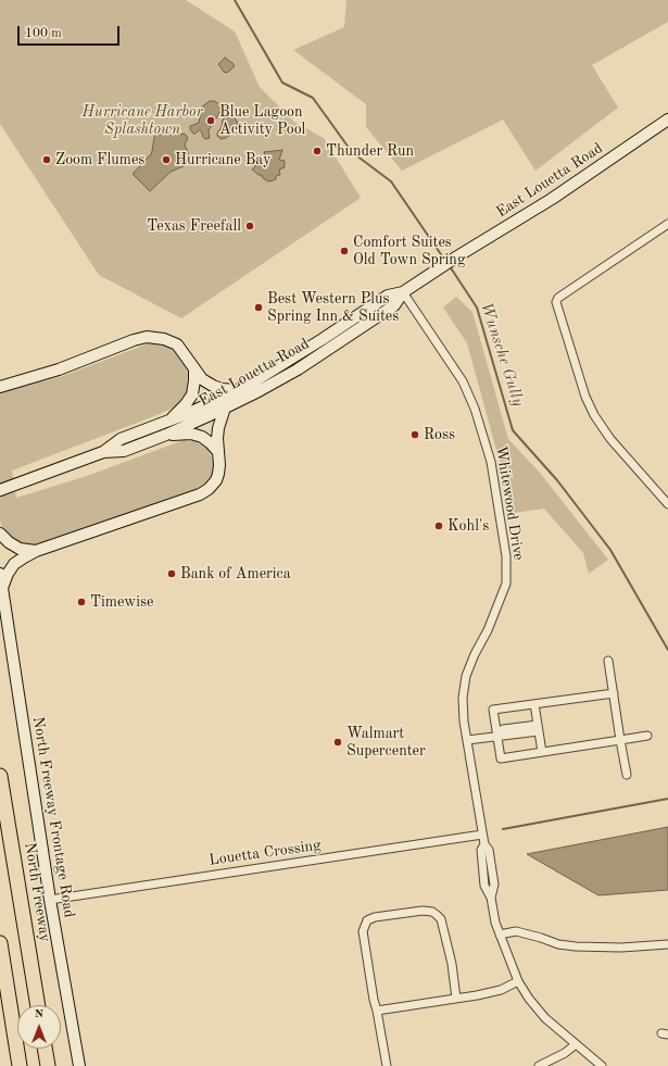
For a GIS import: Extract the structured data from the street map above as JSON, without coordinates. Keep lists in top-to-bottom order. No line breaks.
{"streets":{"highway":["North Freeway"],"main road":["East Louetta Road","North Freeway Frontage Road"],"street":["Whitewood Drive","Louetta Crossing"]},"crossings":[["East Louetta Road","Whitewood Drive"],["Whitewood Drive","Louetta Crossing"],["North Freeway Frontage Road","Louetta Crossing"]],"water":["Wunsche Gully"],"parks":["Hurricane Harbor Splashtown"],"places":["Blue Lagoon Activity Pool","Thunder Run","Zoom Flumes","Hurricane Bay","Texas Freefall","Comfort Suites Old Town Spring","Best Western Plus Spring Inn & Suites","Ross","Kohl's","Bank of America","Timewise","Walmart Supercenter"],"scale_bar":"100 m","north":"top"}
